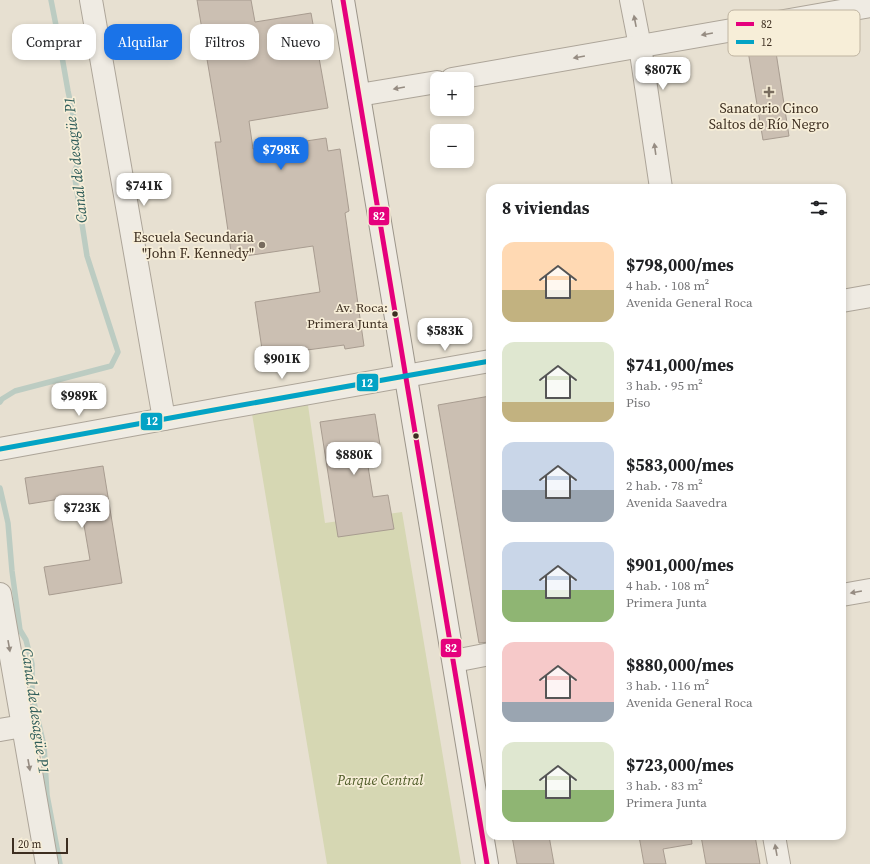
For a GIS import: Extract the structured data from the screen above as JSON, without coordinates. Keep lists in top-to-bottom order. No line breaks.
{"water":["Canal de desagüe P1"],"parks":["Parque Central"],"places":{"health":["Sanatorio Cinco Saltos de Río Negro"],"other":["Escuela Secundaria \"John F. Kennedy\"","Av. Roca: Primera Junta"]},"lines":["transit line 82","transit line 12"],"legend":["82","12"],"scale_bar":"20 m","page":{"chip":["Comprar","Alquilar","Filtros","Nuevo"],"price":["$807K","$798K","$741K","$583K","$901K","$989K","$880K","$723K"],"map_buttons":["+","−"],"heading":"8 viviendas","list":[{"name":"$798,000/mes","note":"4 hab. · 108 m² · Avenida General Roca"},{"name":"$741,000/mes","note":"3 hab. · 95 m² · Piso"},{"name":"$583,000/mes","note":"2 hab. · 78 m² · Avenida Saavedra"},{"name":"$901,000/mes","note":"4 hab. · 108 m² · Primera Junta"},{"name":"$880,000/mes","note":"3 hab. · 116 m² · Avenida General Roca"},{"name":"$723,000/mes","note":"3 hab. · 83 m² · Primera Junta"}],"scale":"20 m"}}
